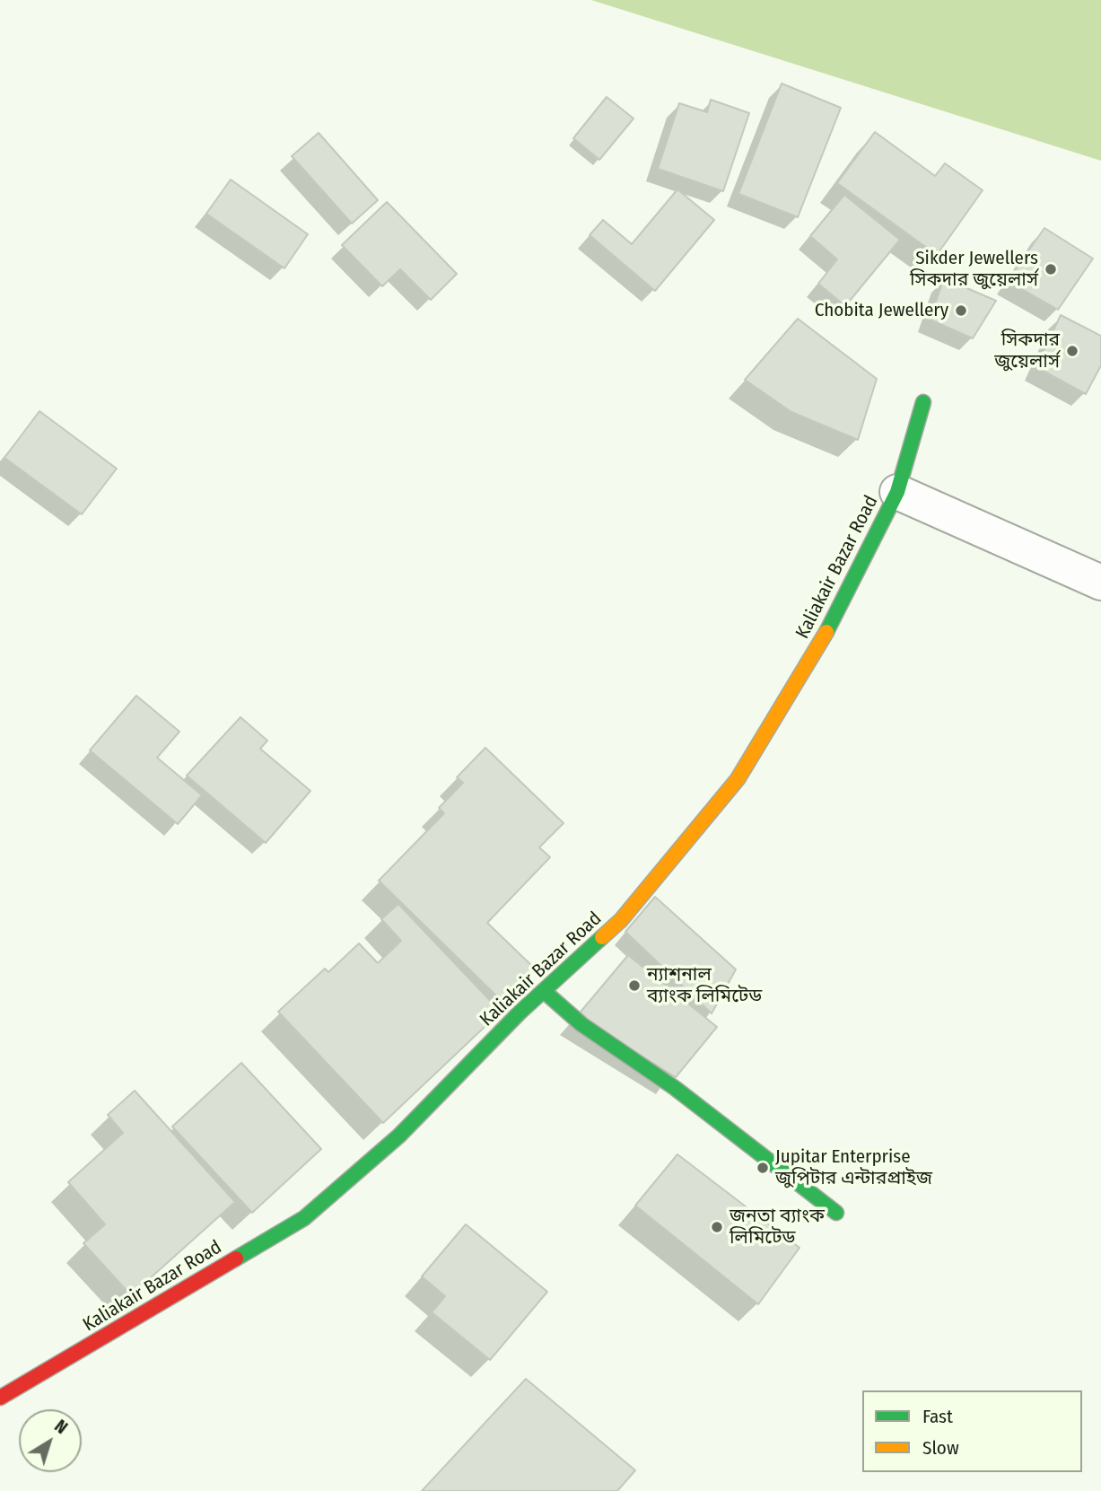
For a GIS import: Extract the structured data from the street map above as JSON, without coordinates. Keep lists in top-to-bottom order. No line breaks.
{"streets":{"street":["Kaliakair Bazar Road"]},"places":["Sikder Jewellers সিকদার জুয়েলার্স‍","Chobita Jewellery","সিকদার জুয়েলার্স","ন্যাশনাল ব্যাংক লিমিটেড","Jupitar Enterprise জুপিটার এন্টারপ্রাইজ","জনতা ব্যাংক লিমিটেড"],"legend":["Fast","Slow"],"north":"top right"}
